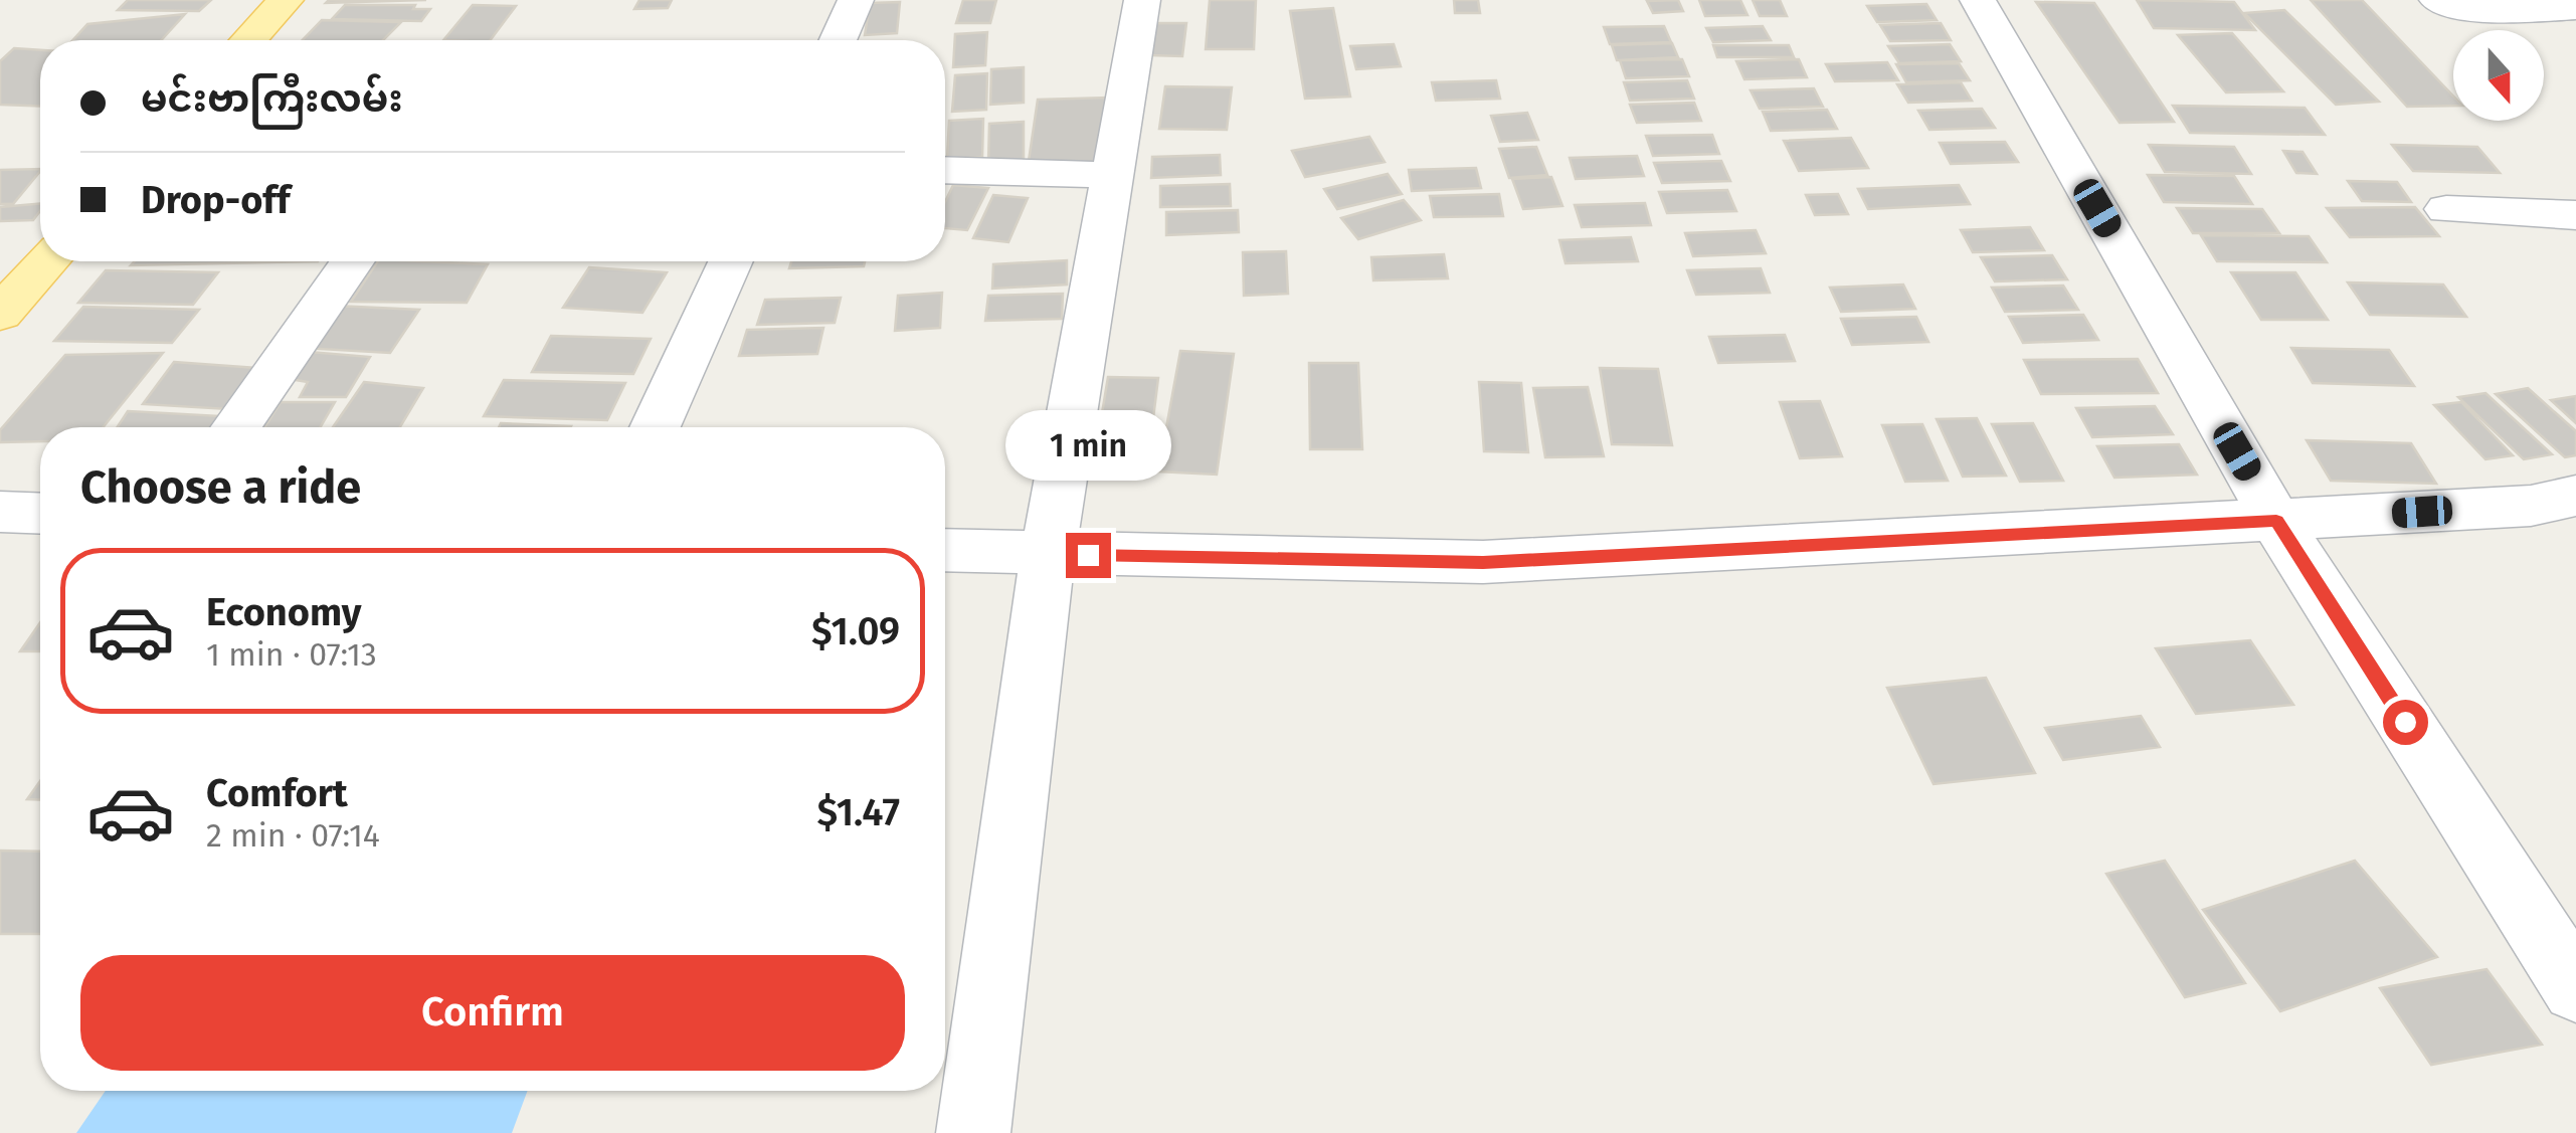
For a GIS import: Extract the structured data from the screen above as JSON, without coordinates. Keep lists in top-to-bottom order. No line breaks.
{"north":"bottom","page":{"banner":["မင်းဗာကြီးလမ်း","Drop-off"],"bubble":"1 min","heading":"Choose a ride","list":[{"name":"Economy","note":"1 min · 07:13","value":"$1.09"},{"name":"Comfort","note":"2 min · 07:14","value":"$1.47"}],"buttons":"Confirm"}}
